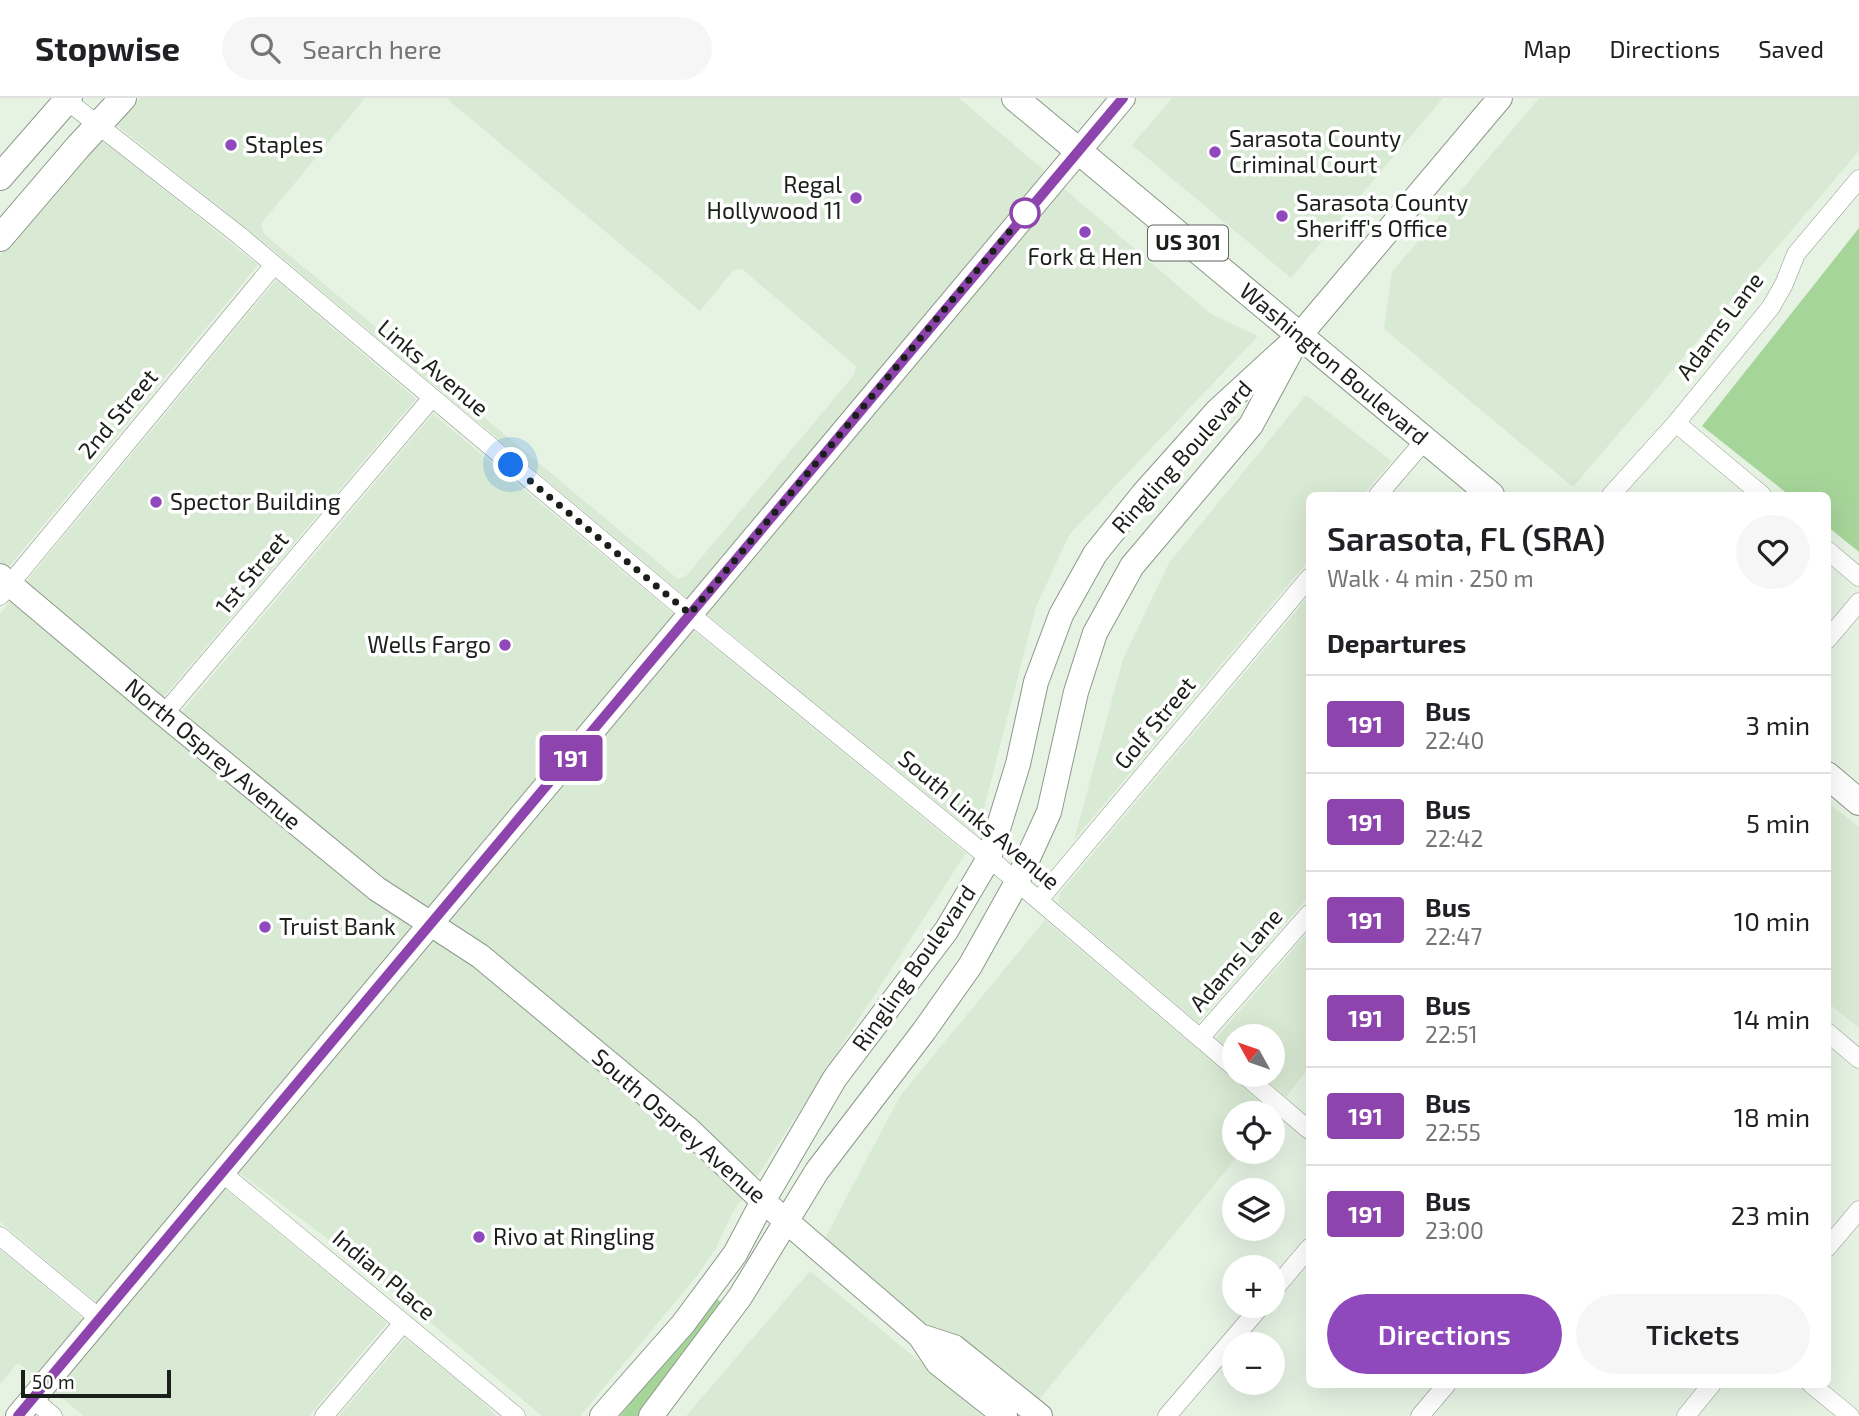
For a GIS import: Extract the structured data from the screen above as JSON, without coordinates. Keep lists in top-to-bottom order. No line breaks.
{"streets":{"main road":["US 301","Washington Boulevard"],"street":["Adams Lane","Links Avenue","2nd Street","Ringling Boulevard","1st Street","Golf Street","North Osprey Avenue","South Links Avenue","South Osprey Avenue","Indian Place"]},"crossings":[["Adams Lane","South Links Avenue"],["Washington Boulevard","Ringling Boulevard"],["Links Avenue","2nd Street"],["Links Avenue","1st Street"],["Links Avenue","South Links Avenue"],["2nd Street","North Osprey Avenue"],["Ringling Boulevard","South Links Avenue"],["Ringling Boulevard","South Osprey Avenue"],["1st Street","North Osprey Avenue"],["Golf Street","South Links Avenue"],["North Osprey Avenue","South Osprey Avenue"]],"places":["Staples","Sarasota County Criminal Court","Regal Hollywood 11","Sarasota County Sheriff's Office","Fork & Hen","Spector Building","Wells Fargo","Truist Bank","Rivo at Ringling"],"lines":["bus line 191"],"scale_bar":"50 m","north":"top left","page":{"header":"Stopwise","search":"Search here","nav":["Map","Directions","Saved"],"on_map":"191","heading":[["Sarasota, FL (SRA)","Walk · 4 min · 250 m"],"Departures"],"list":[{"mark":"191","name":"Bus","note":"22:40","value":"3 min"},{"mark":"191","name":"Bus","note":"22:42","value":"5 min"},{"mark":"191","name":"Bus","note":"22:47","value":"10 min"},{"mark":"191","name":"Bus","note":"22:51","value":"14 min"},{"mark":"191","name":"Bus","note":"22:55","value":"18 min"},{"mark":"191","name":"Bus","note":"23:00","value":"23 min"}],"map_buttons":["+","−"],"buttons":["Directions","Tickets"],"scale":"50 m"}}
